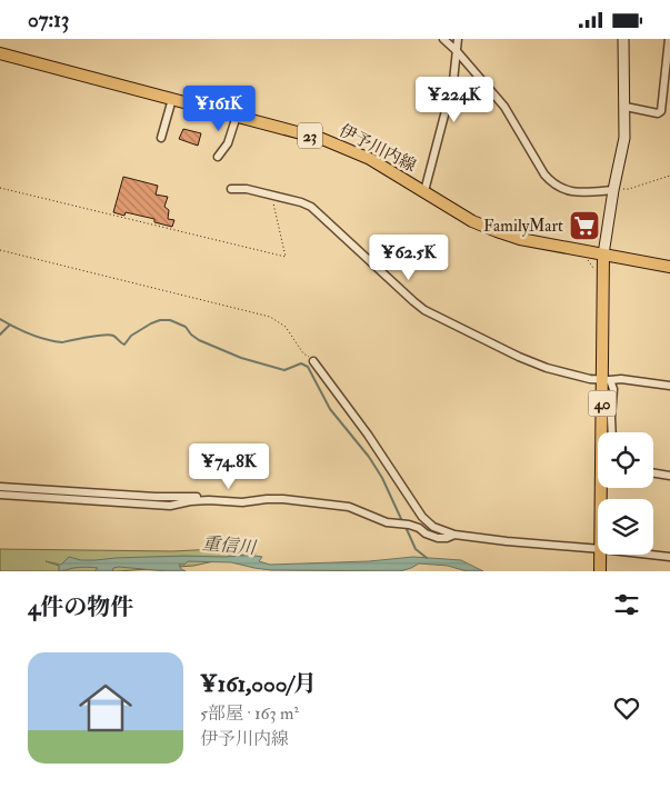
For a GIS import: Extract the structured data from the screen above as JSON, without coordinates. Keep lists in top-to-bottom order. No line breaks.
{"streets":{"main road":["23","伊予川内線","40"]},"crossings":[["伊予川内線","40"]],"water":["重信川"],"places":{"supermarket":["FamilyMart"]},"page":{"status":"07:13","price":["¥224K","¥161K","¥62.5K","¥74.8K"],"heading":"4件の物件","list":[{"name":"¥161,000/月","note":"5部屋 · 163 m² · 伊予川内線"}]}}
